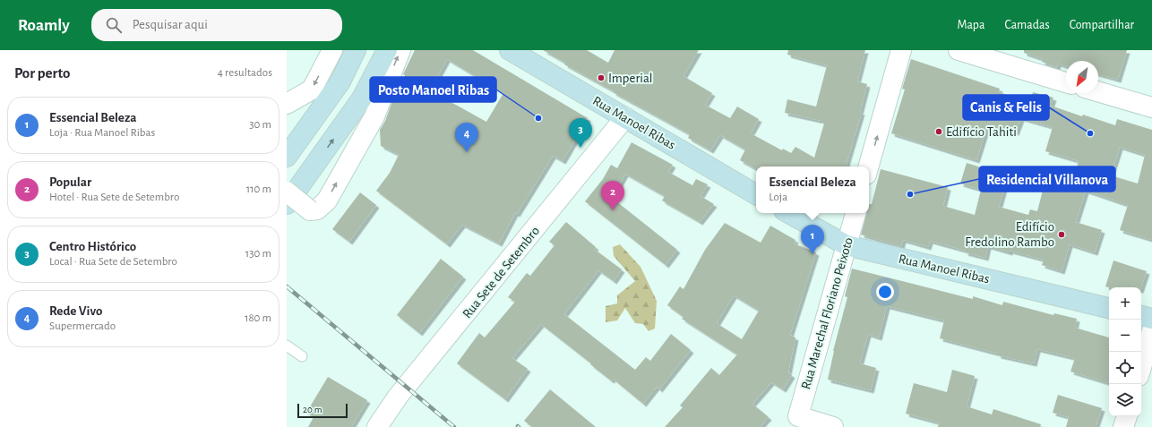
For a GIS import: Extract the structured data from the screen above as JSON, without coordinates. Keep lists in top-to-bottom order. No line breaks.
{"streets":{"street":["Rua Manoel Ribas","Rua Sete de Setembro","Rua Marechal Floriano Peixoto"]},"crossings":[["Rua Manoel Ribas","Rua Sete de Setembro"],["Rua Manoel Ribas","Rua Marechal Floriano Peixoto"]],"places":["Imperial","Posto Manoel Ribas","Edifício Tahiti","Canis & Felis","Residencial Villanova","Edifício Fredolino Rambo"],"scale_bar":"20 m","north":"bottom left","page":{"header":"Roamly","search":"Pesquisar aqui","nav":["Mapa","Camadas","Compartilhar"],"heading":["Por perto","4 resultados"],"list":[{"mark":"1","name":"Essencial Beleza","note":"Loja · Rua Manoel Ribas","value":"30 m"},{"mark":"2","name":"Popular","note":"Hotel · Rua Sete de Setembro","value":"110 m"},{"mark":"3","name":"Centro Histórico","note":"Local · Rua Sete de Setembro","value":"130 m"},{"mark":"4","name":"Rede Vivo","note":"Supermercado","value":"180 m"}],"pins":["3","4","2","1"],"popup":["Essencial Beleza","Loja"],"map_buttons":["+","−"],"scale":"20 m"}}
